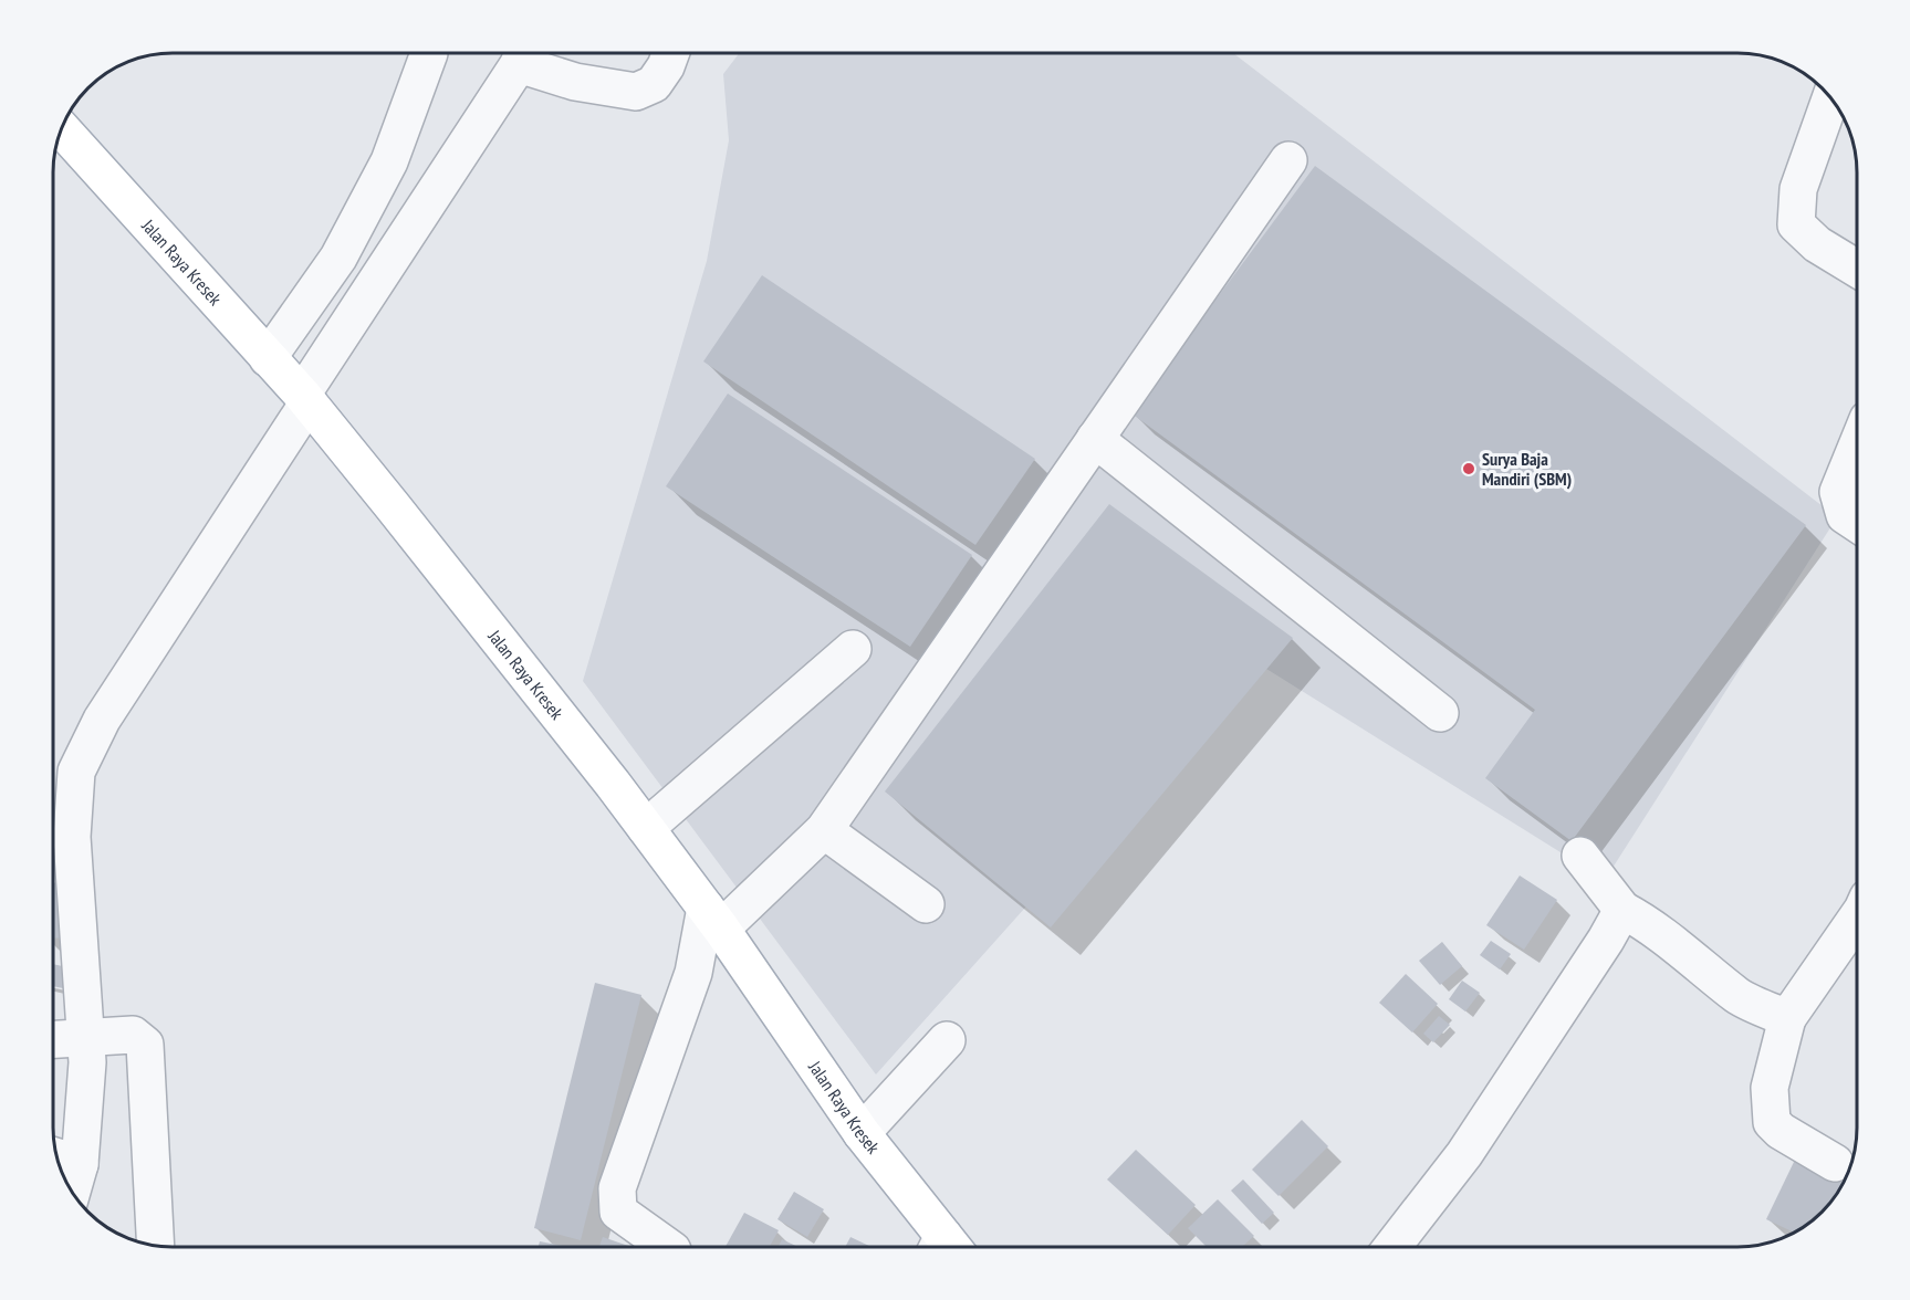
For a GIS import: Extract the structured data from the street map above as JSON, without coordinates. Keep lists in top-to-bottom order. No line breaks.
{"streets":{"main road":["Jalan Raya Kresek"]},"places":["Surya Baja Mandiri (SBM)"]}
